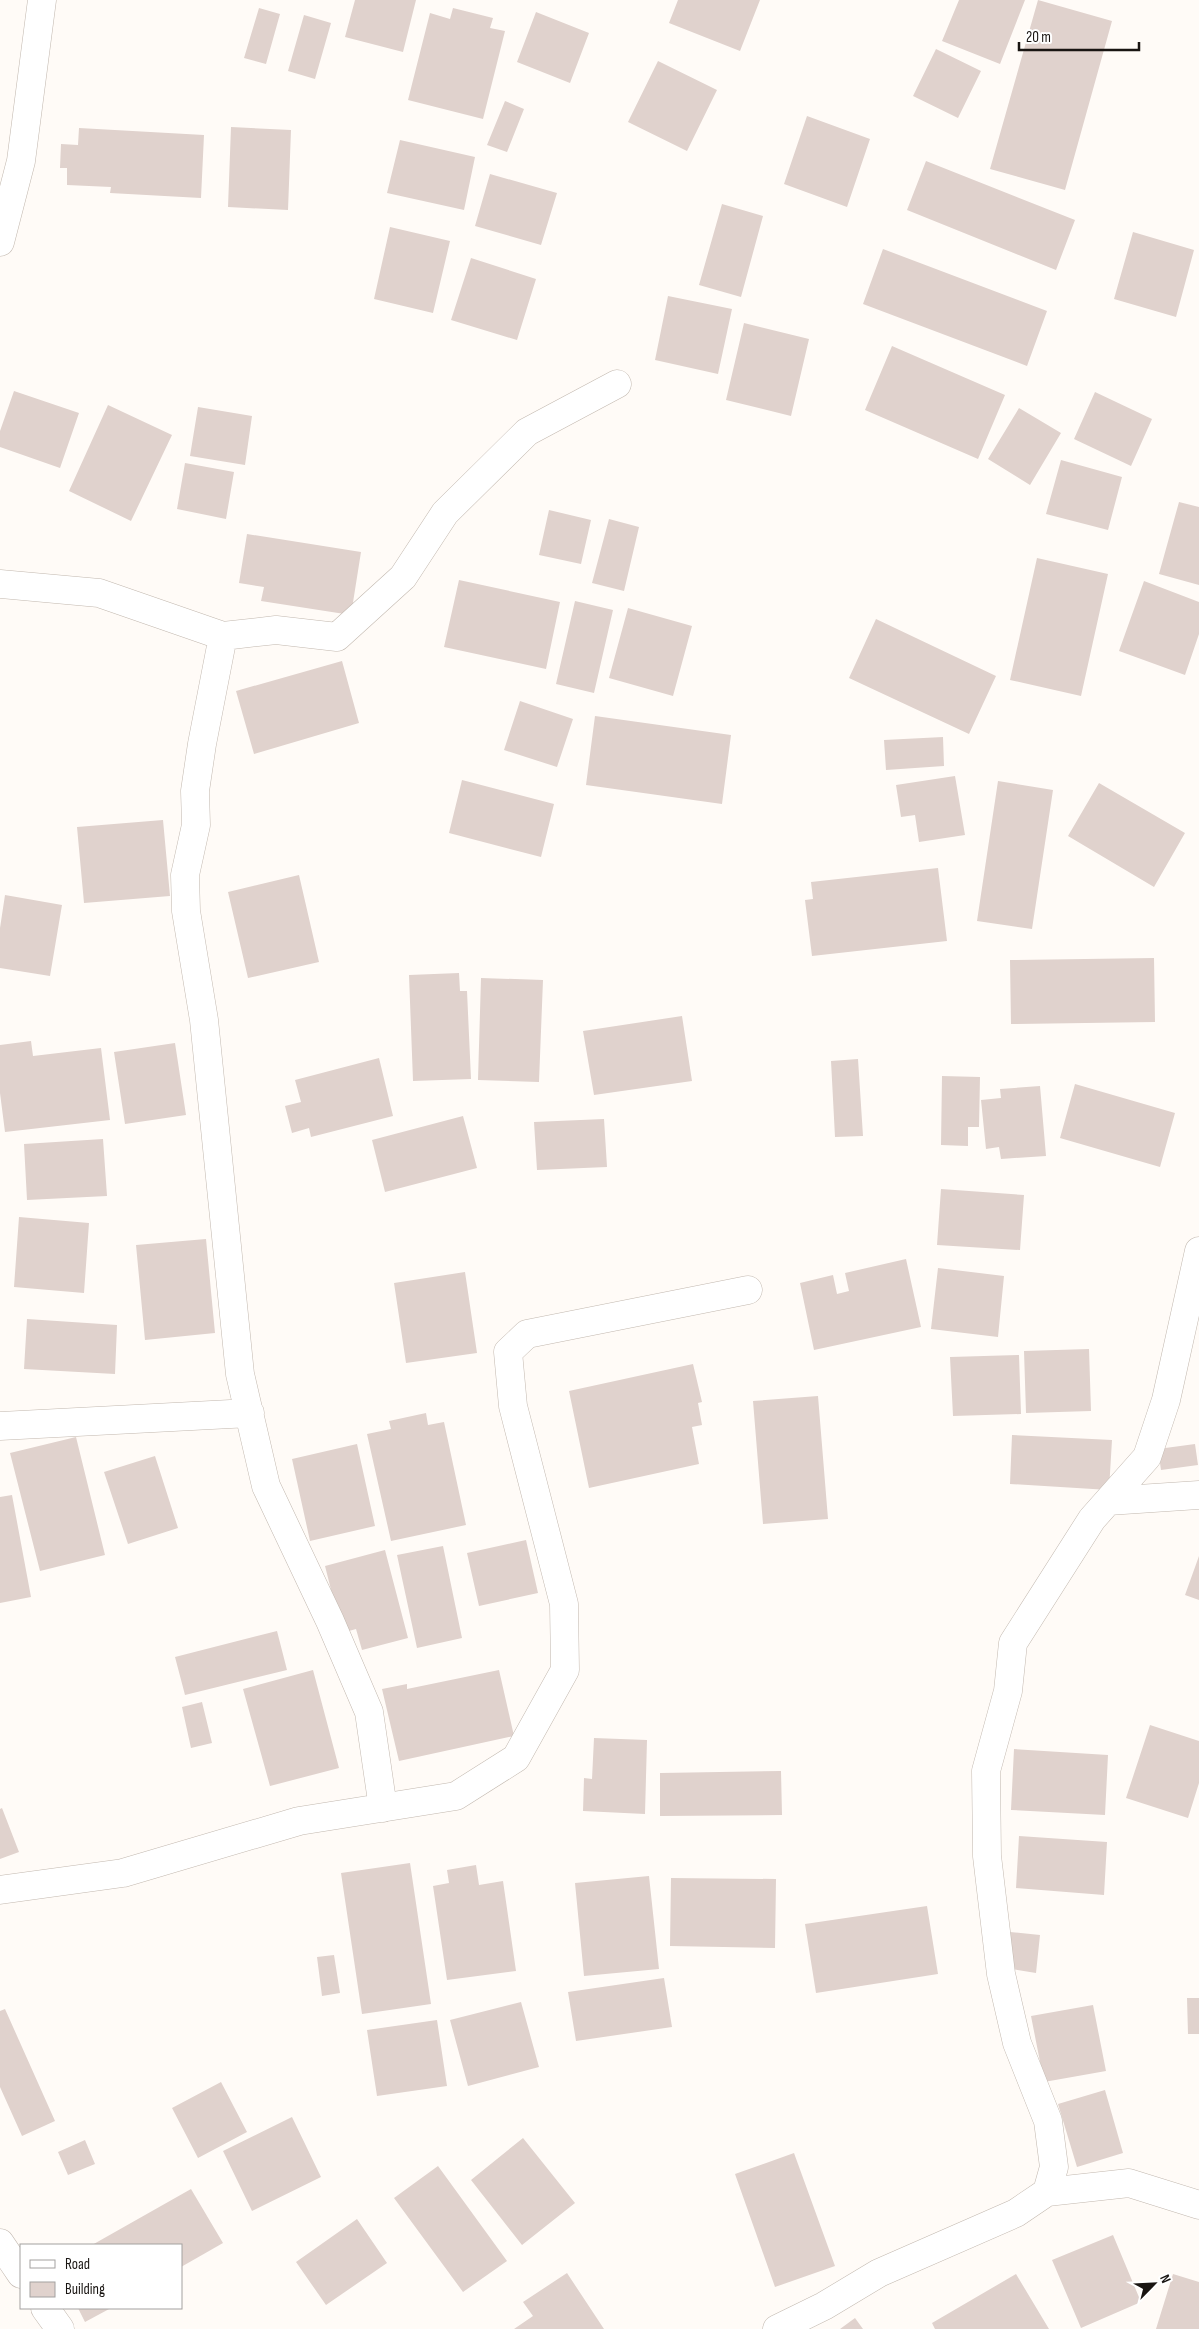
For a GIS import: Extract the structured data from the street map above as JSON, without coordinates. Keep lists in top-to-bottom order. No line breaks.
{"legend":["Road","Building"],"scale_bar":"20 m","north":"top right"}
